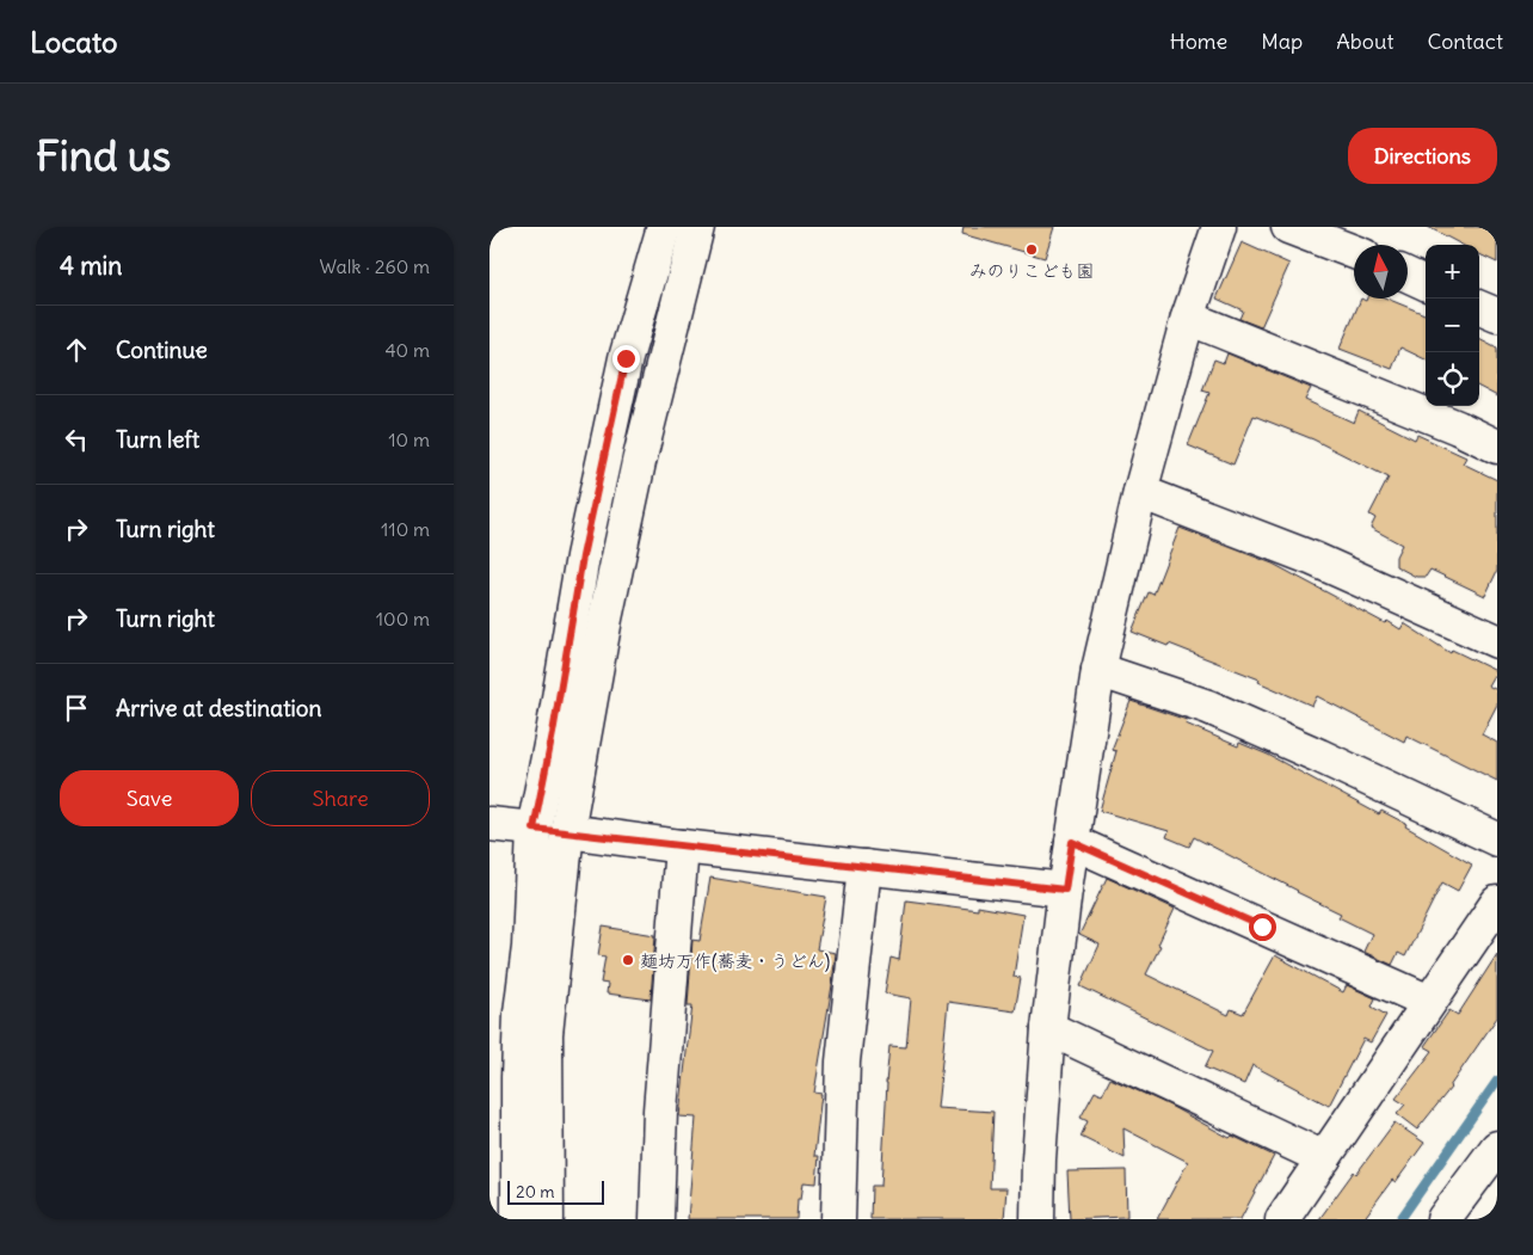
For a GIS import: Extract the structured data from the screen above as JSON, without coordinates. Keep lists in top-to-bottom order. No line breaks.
{"places":["みのりこども園","麺坊万作(蕎麦・うどん)"],"scale_bar":"20 m","north":"top","page":{"header":"Locato","nav":["Home","Map","About","Contact"],"buttons":["Directions",["Save","Share"]],"title":"Find us","heading":["4 min","Walk · 260 m"],"map_buttons":["+","−"],"list":[["Continue","40 m"],["Turn left","10 m"],["Turn right","110 m"],["Turn right","100 m"],"Arrive at destination"],"scale":"20 m"}}
